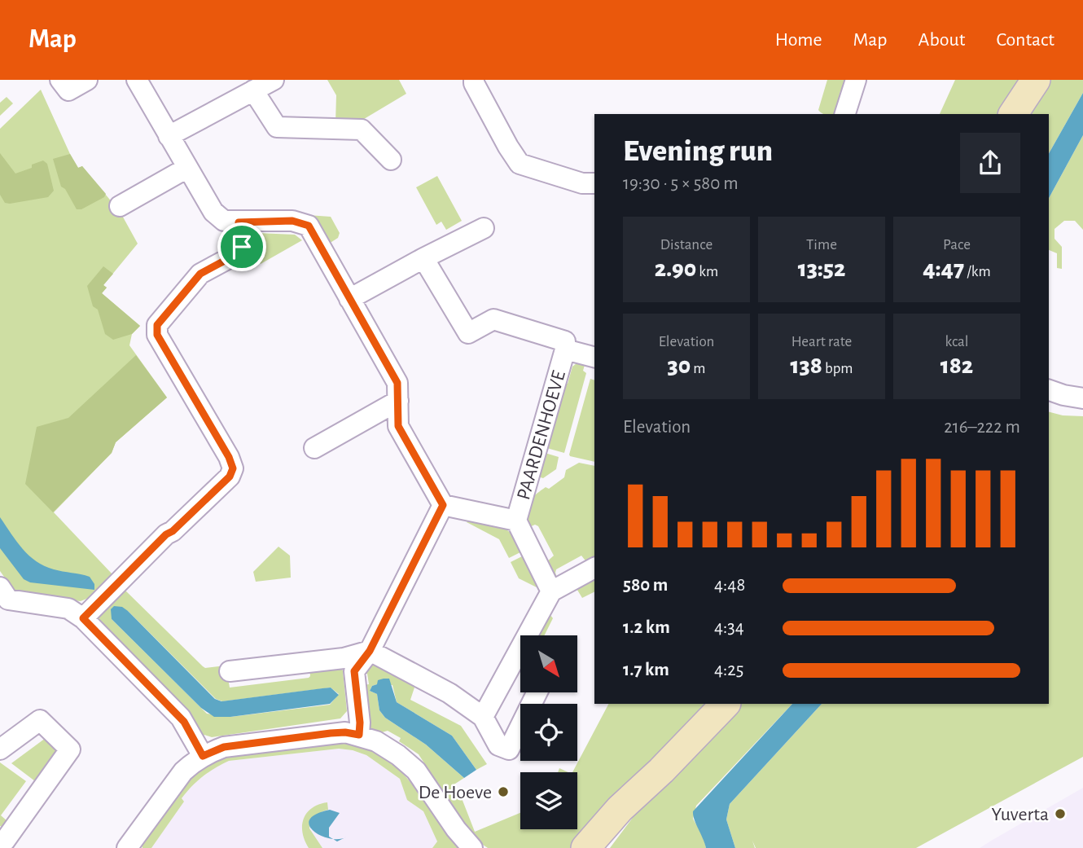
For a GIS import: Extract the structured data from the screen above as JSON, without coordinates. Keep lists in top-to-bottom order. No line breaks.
{"streets":{"street":["PAARDENHOEVE"]},"places":["De Hoeve","Yuverta"],"north":"bottom right","page":{"header":"Map","nav":["Home","Map","About","Contact"],"heading":["Evening run","19:30 · 5 × 580 m"],"stats":[["Distance","2.90 km"],["Time","13:52"],["Pace","4:47 /km"],["Elevation","30 m"],["Heart rate","138 bpm"],["kcal","182"]],"chart":["Elevation","216–222 m"],"list":[{"name":"580 m","note":"4:48"},{"name":"1.2 km","note":"4:34"},{"name":"1.7 km","note":"4:25"}]}}
